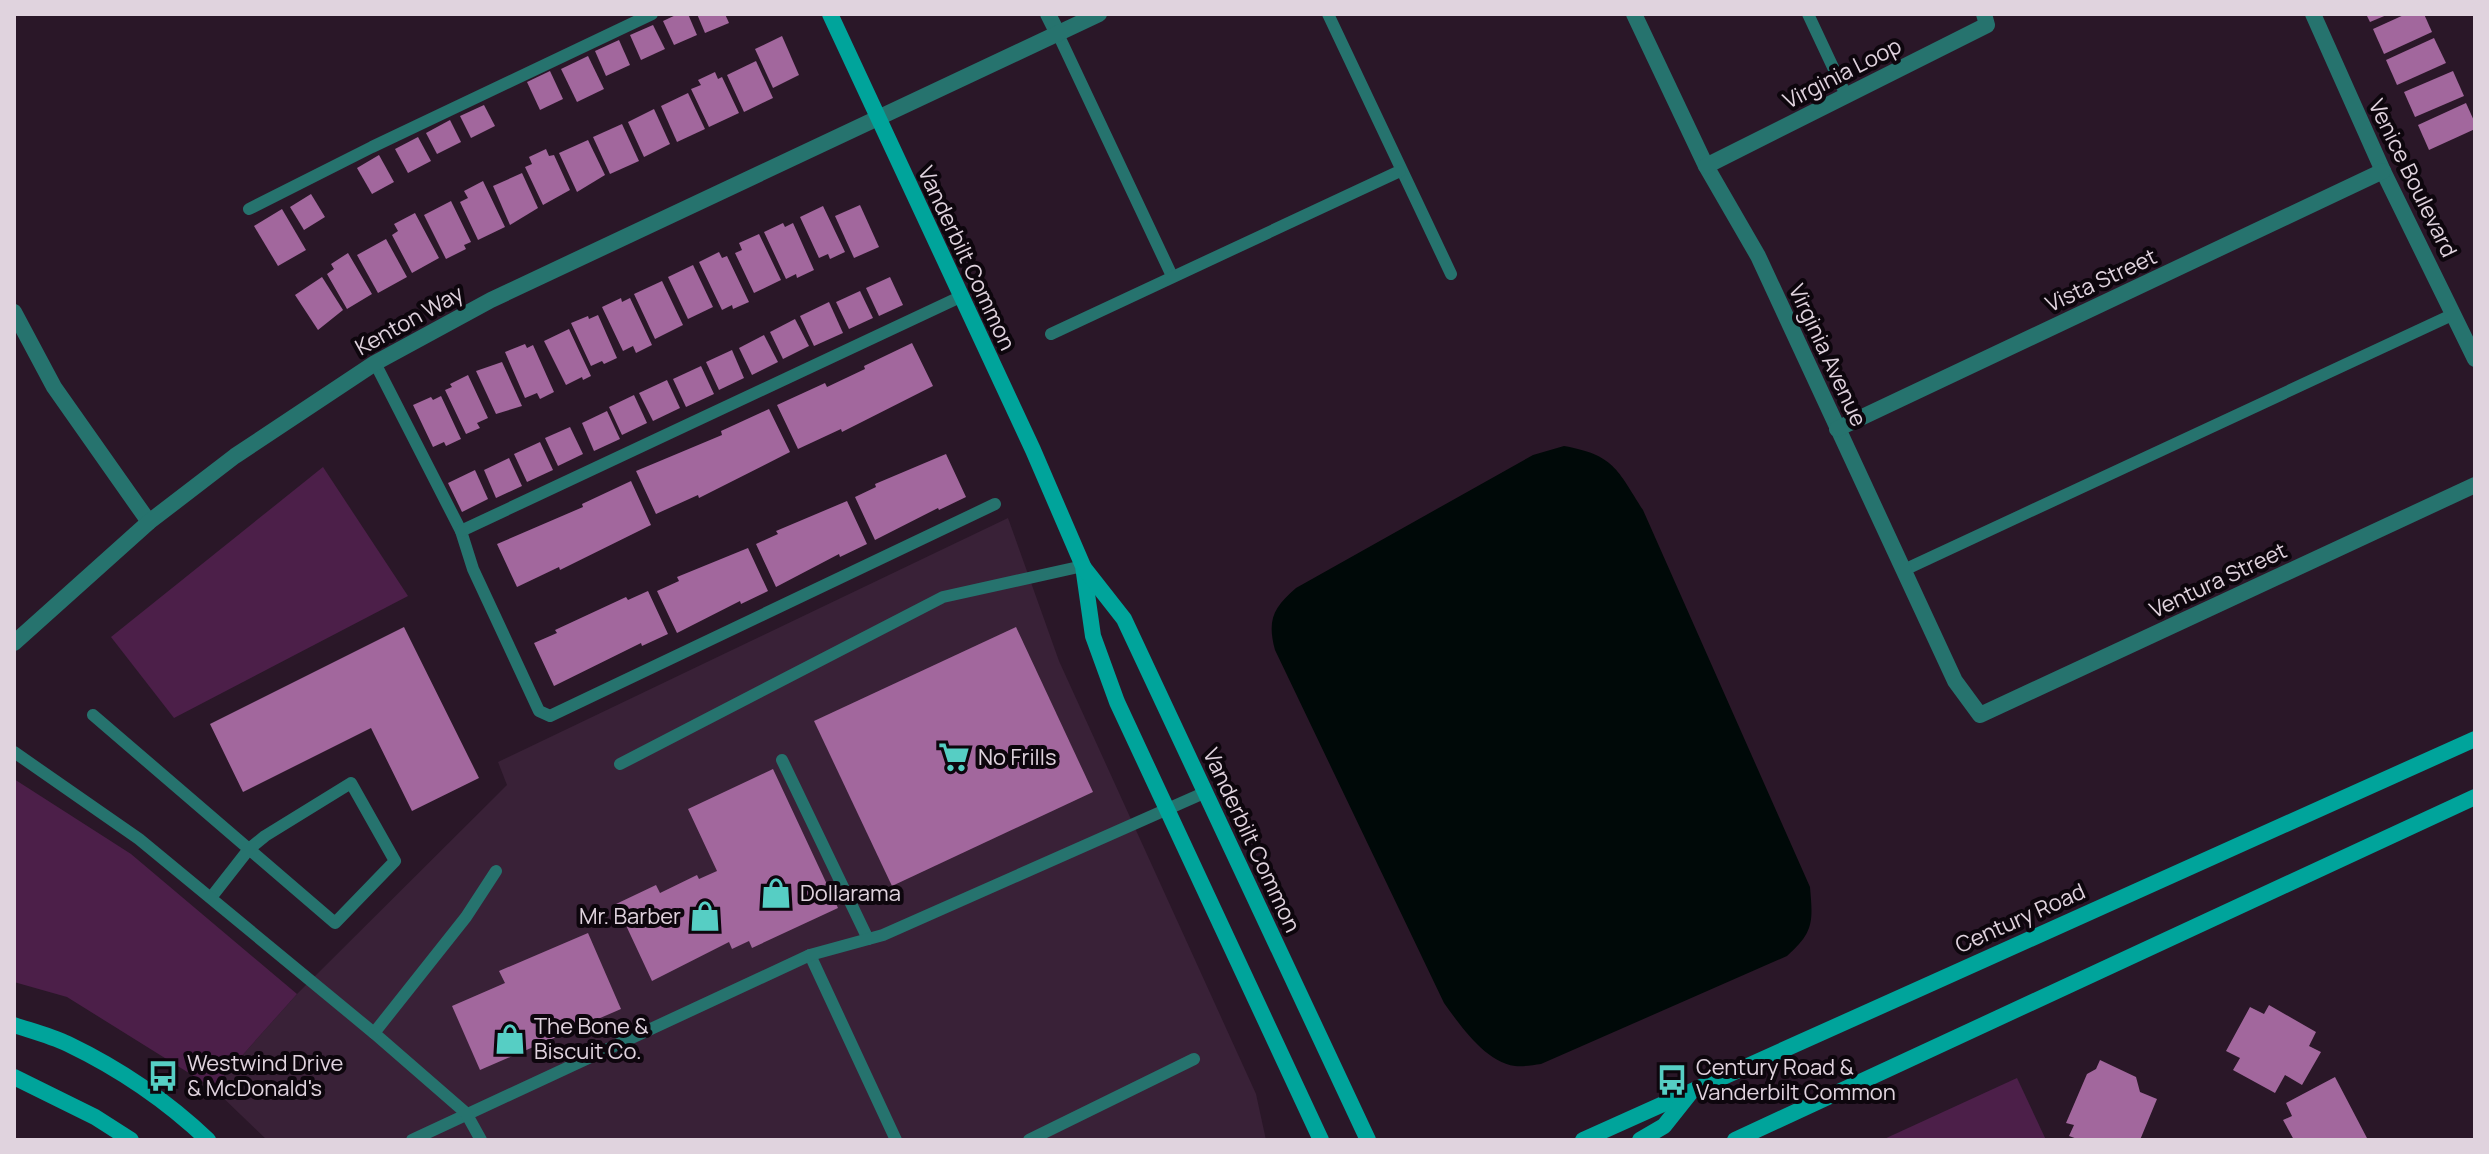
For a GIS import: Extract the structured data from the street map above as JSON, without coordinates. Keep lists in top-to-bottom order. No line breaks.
{"streets":{"street":["Virginia Loop","Venice Boulevard","Vanderbilt Common","Vista Street","Kenton Way","Virginia Avenue","Ventura Street","Century Road"]},"crossings":[["Virginia Loop","Virginia Avenue"],["Venice Boulevard","Vista Street"],["Vanderbilt Common","Kenton Way"],["Vista Street","Virginia Avenue"],["Virginia Avenue","Ventura Street"]],"places":{"supermarket":["No Frills"],"shop":["Dollarama","Mr. Barber","The Bone & Biscuit Co."],"bus stop":["Westwind Drive & McDonald's","Century Road & Vanderbilt Common"]}}
